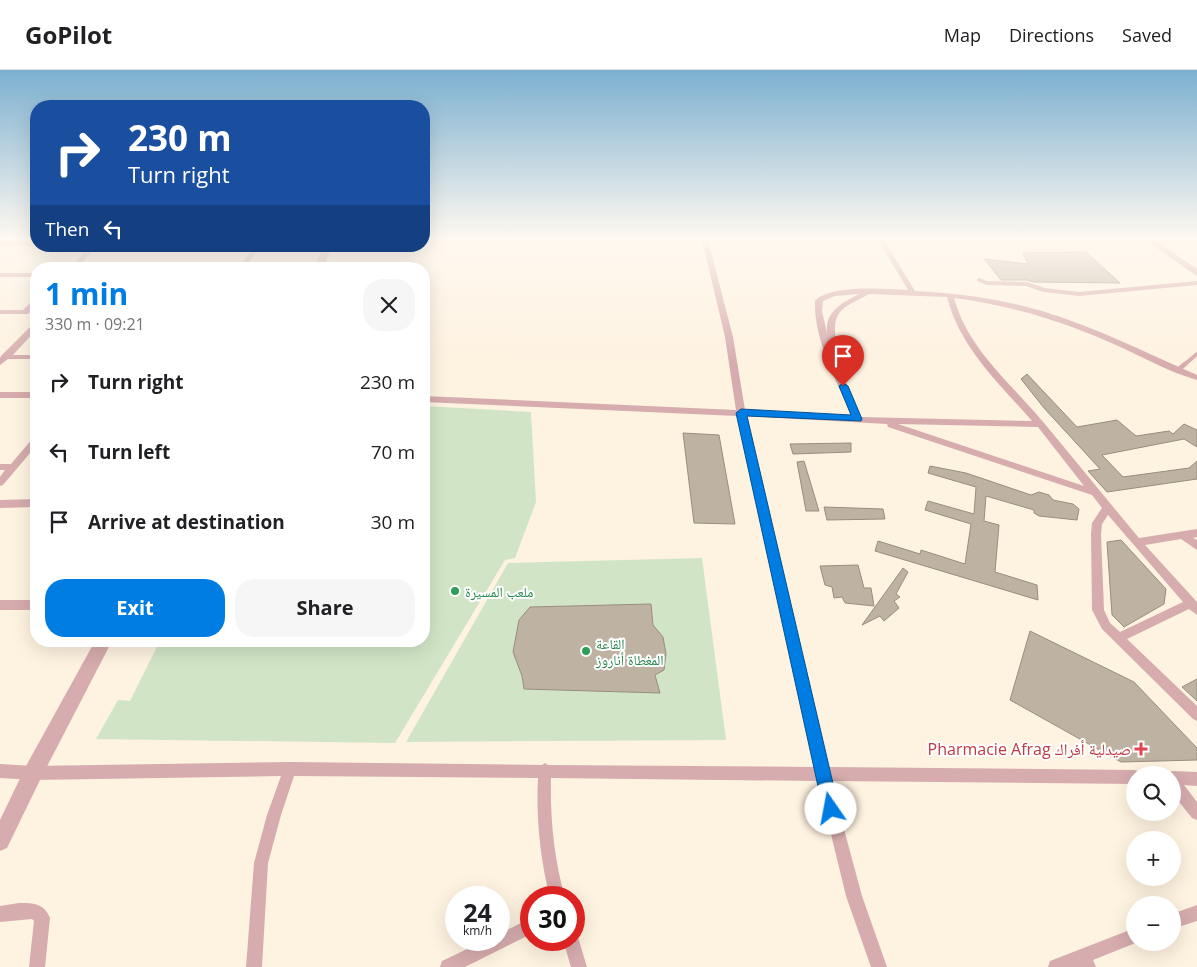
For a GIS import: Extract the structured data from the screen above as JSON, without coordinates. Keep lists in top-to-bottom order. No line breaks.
{"places":{"other":["ملعب المسيرة","القاعة المغطاة أناروز"],"health":["Pharmacie Afrag صيدلية أفراك"]},"page":{"header":"GoPilot","nav":["Map","Directions","Saved"],"turn":["230 m","Turn right"],"then":"Then","heading":["1 min","330 m · 09:21"],"list":[{"name":"Turn right","value":"230 m"},{"name":"Turn left","value":"70 m"},{"name":"Arrive at destination","value":"30 m"}],"buttons":["Exit","Share"],"map_buttons":["+","−"],"speed":"24 km/h","limit":"30"}}
